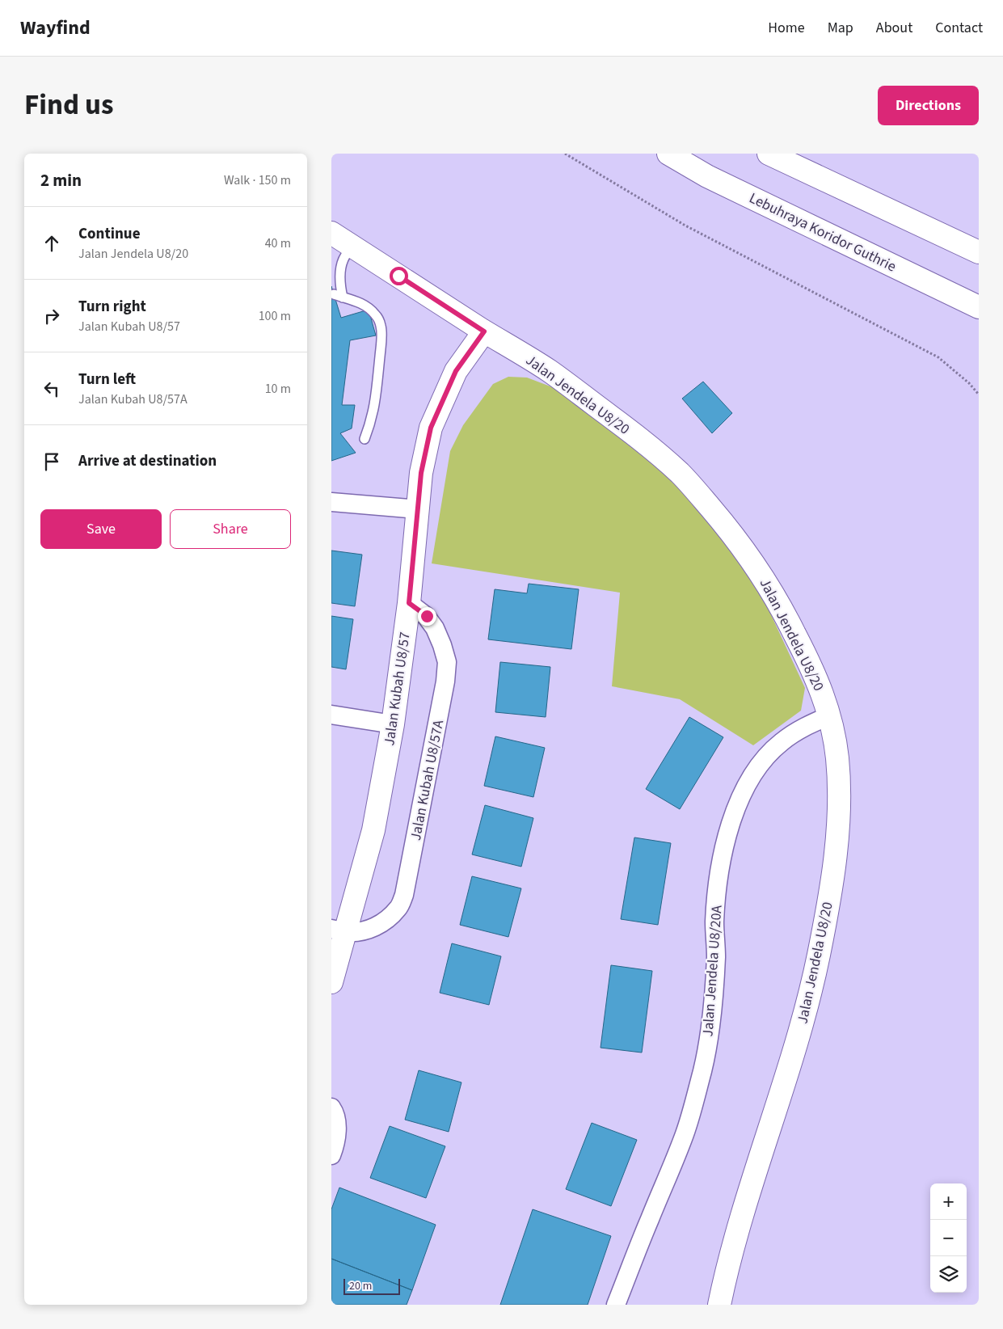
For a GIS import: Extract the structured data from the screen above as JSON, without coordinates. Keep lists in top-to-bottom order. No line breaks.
{"streets":{"main road":["Lebuhraya Koridor Guthrie","Jalan Jendela U8/20","Jalan Kubah U8/57"],"street":["Jalan Kubah U8/57A","Jalan Jendela U8/20A"]},"crossings":[["Jalan Jendela U8/20","Jalan Kubah U8/57"],["Jalan Jendela U8/20","Jalan Jendela U8/20A"],["Jalan Kubah U8/57","Jalan Kubah U8/57A"]],"scale_bar":"20 m","page":{"header":"Wayfind","nav":["Home","Map","About","Contact"],"title":"Find us","buttons":["Directions",["Save","Share"]],"heading":["2 min","Walk · 150 m"],"list":[["Continue","Jalan Jendela U8/20","40 m"],["Turn right","Jalan Kubah U8/57","100 m"],["Turn left","Jalan Kubah U8/57A","10 m"],"Arrive at destination"],"map_buttons":["+","−"],"scale":"20 m"}}
